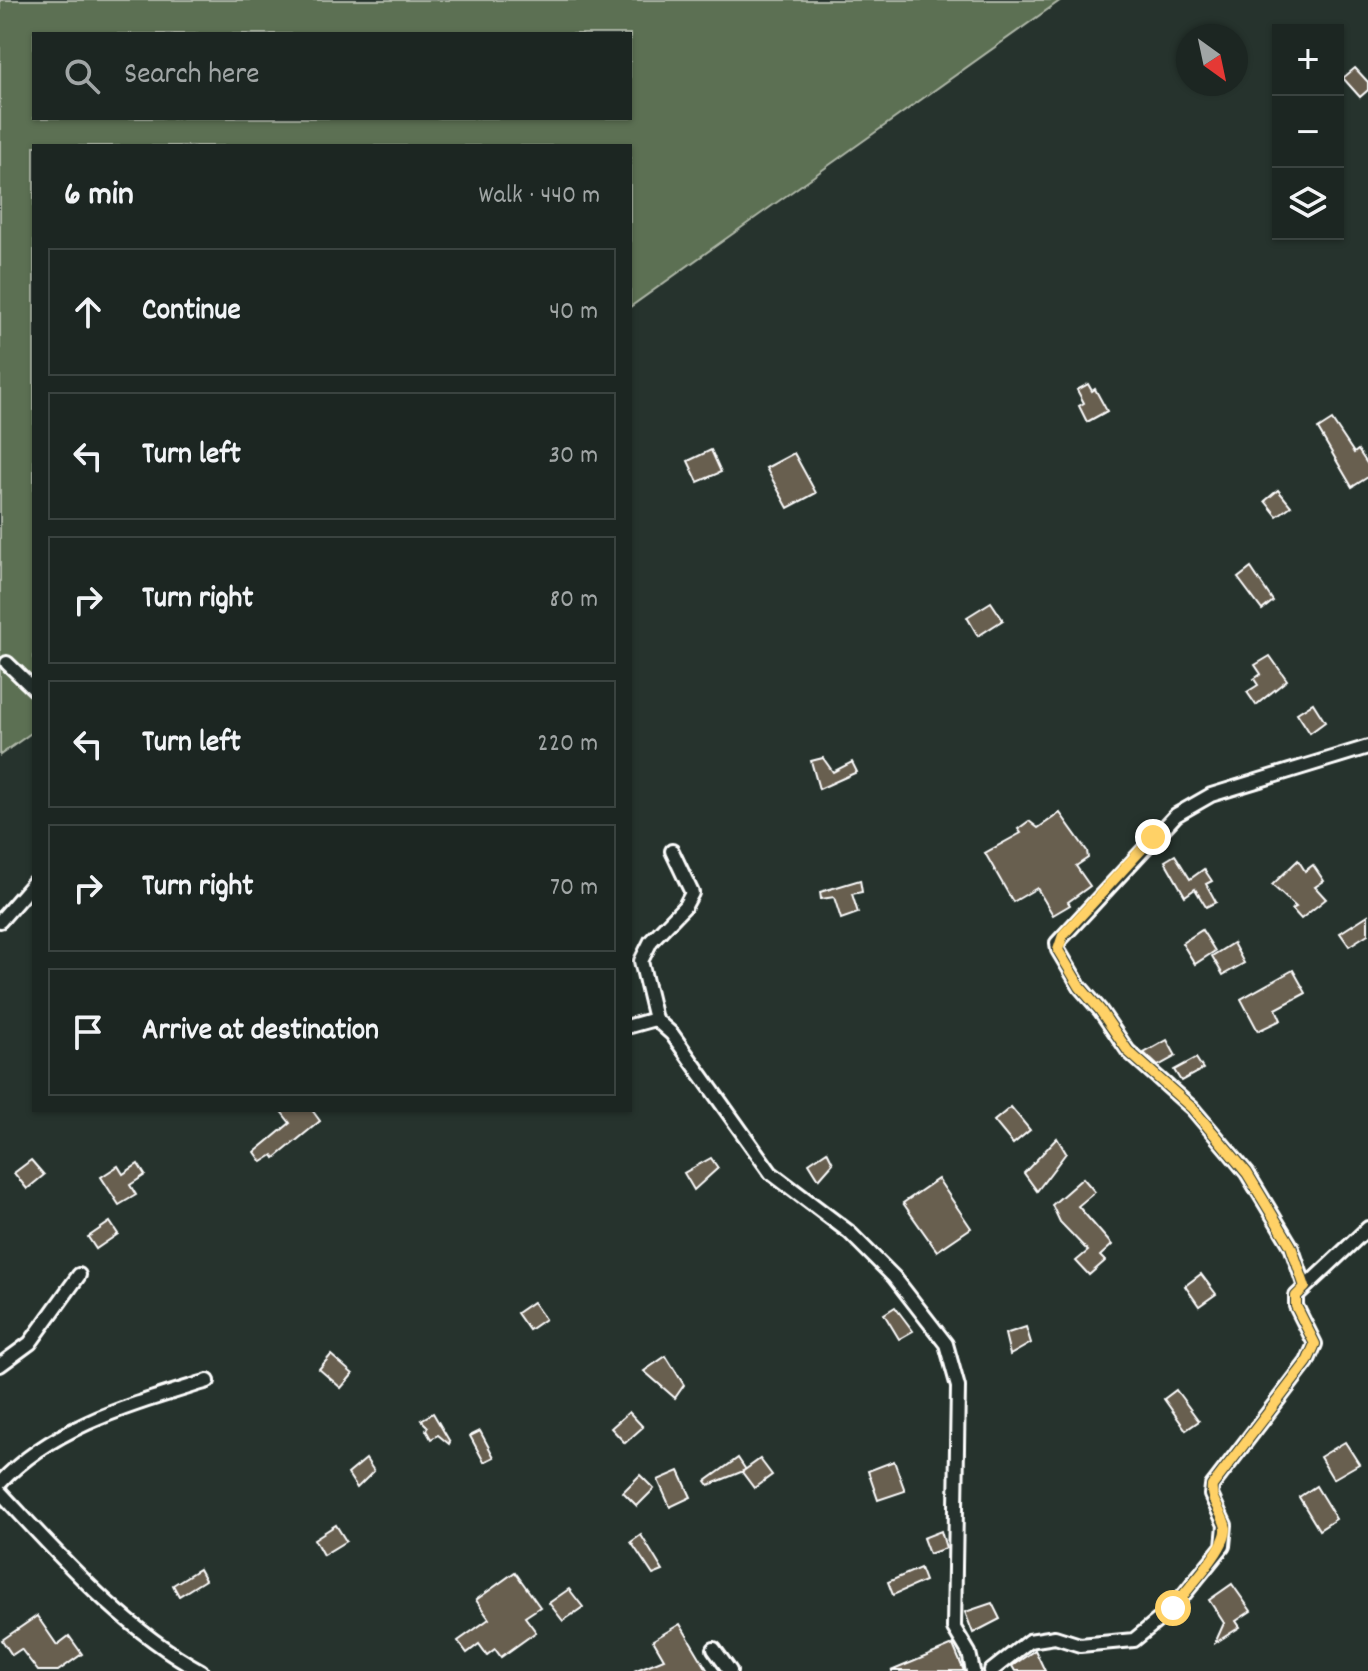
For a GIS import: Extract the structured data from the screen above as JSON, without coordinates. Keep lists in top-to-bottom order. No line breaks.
{"north":"bottom right","page":{"map_buttons":["+","−"],"search":"Search here","heading":["6 min","Walk · 440 m"],"list":[["Continue","40 m"],["Turn left","30 m"],["Turn right","80 m"],["Turn left","220 m"],["Turn right","70 m"],"Arrive at destination"]}}
